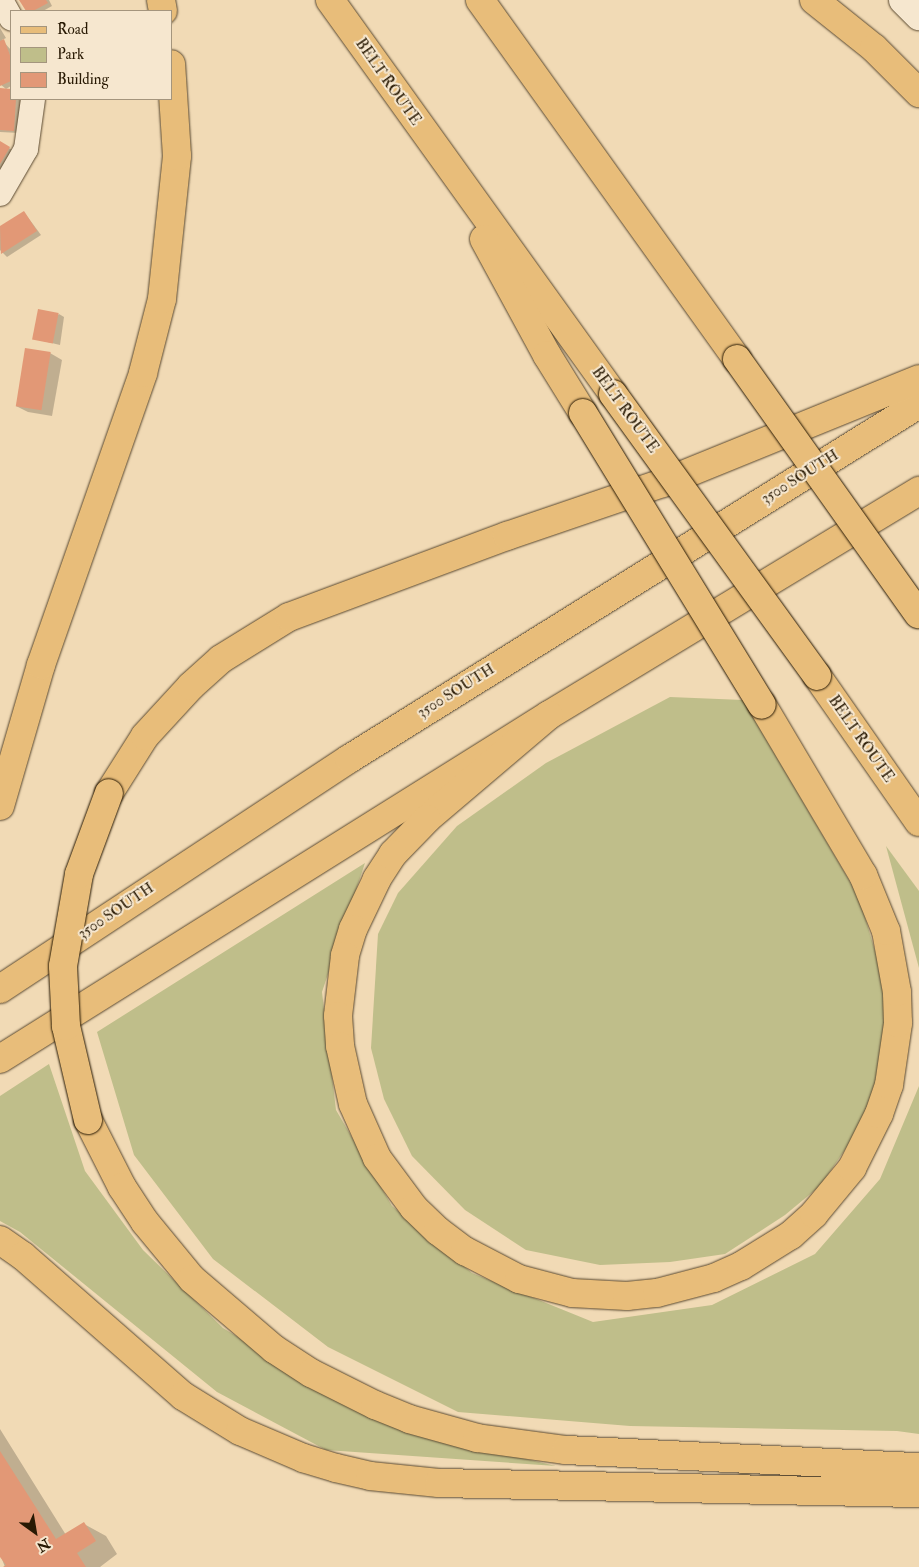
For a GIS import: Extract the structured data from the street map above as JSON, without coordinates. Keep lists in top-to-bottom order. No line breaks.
{"streets":{"main road":["BELT ROUTE","3500 SOUTH"]},"legend":["Road","Park","Building"],"north":"bottom right"}
